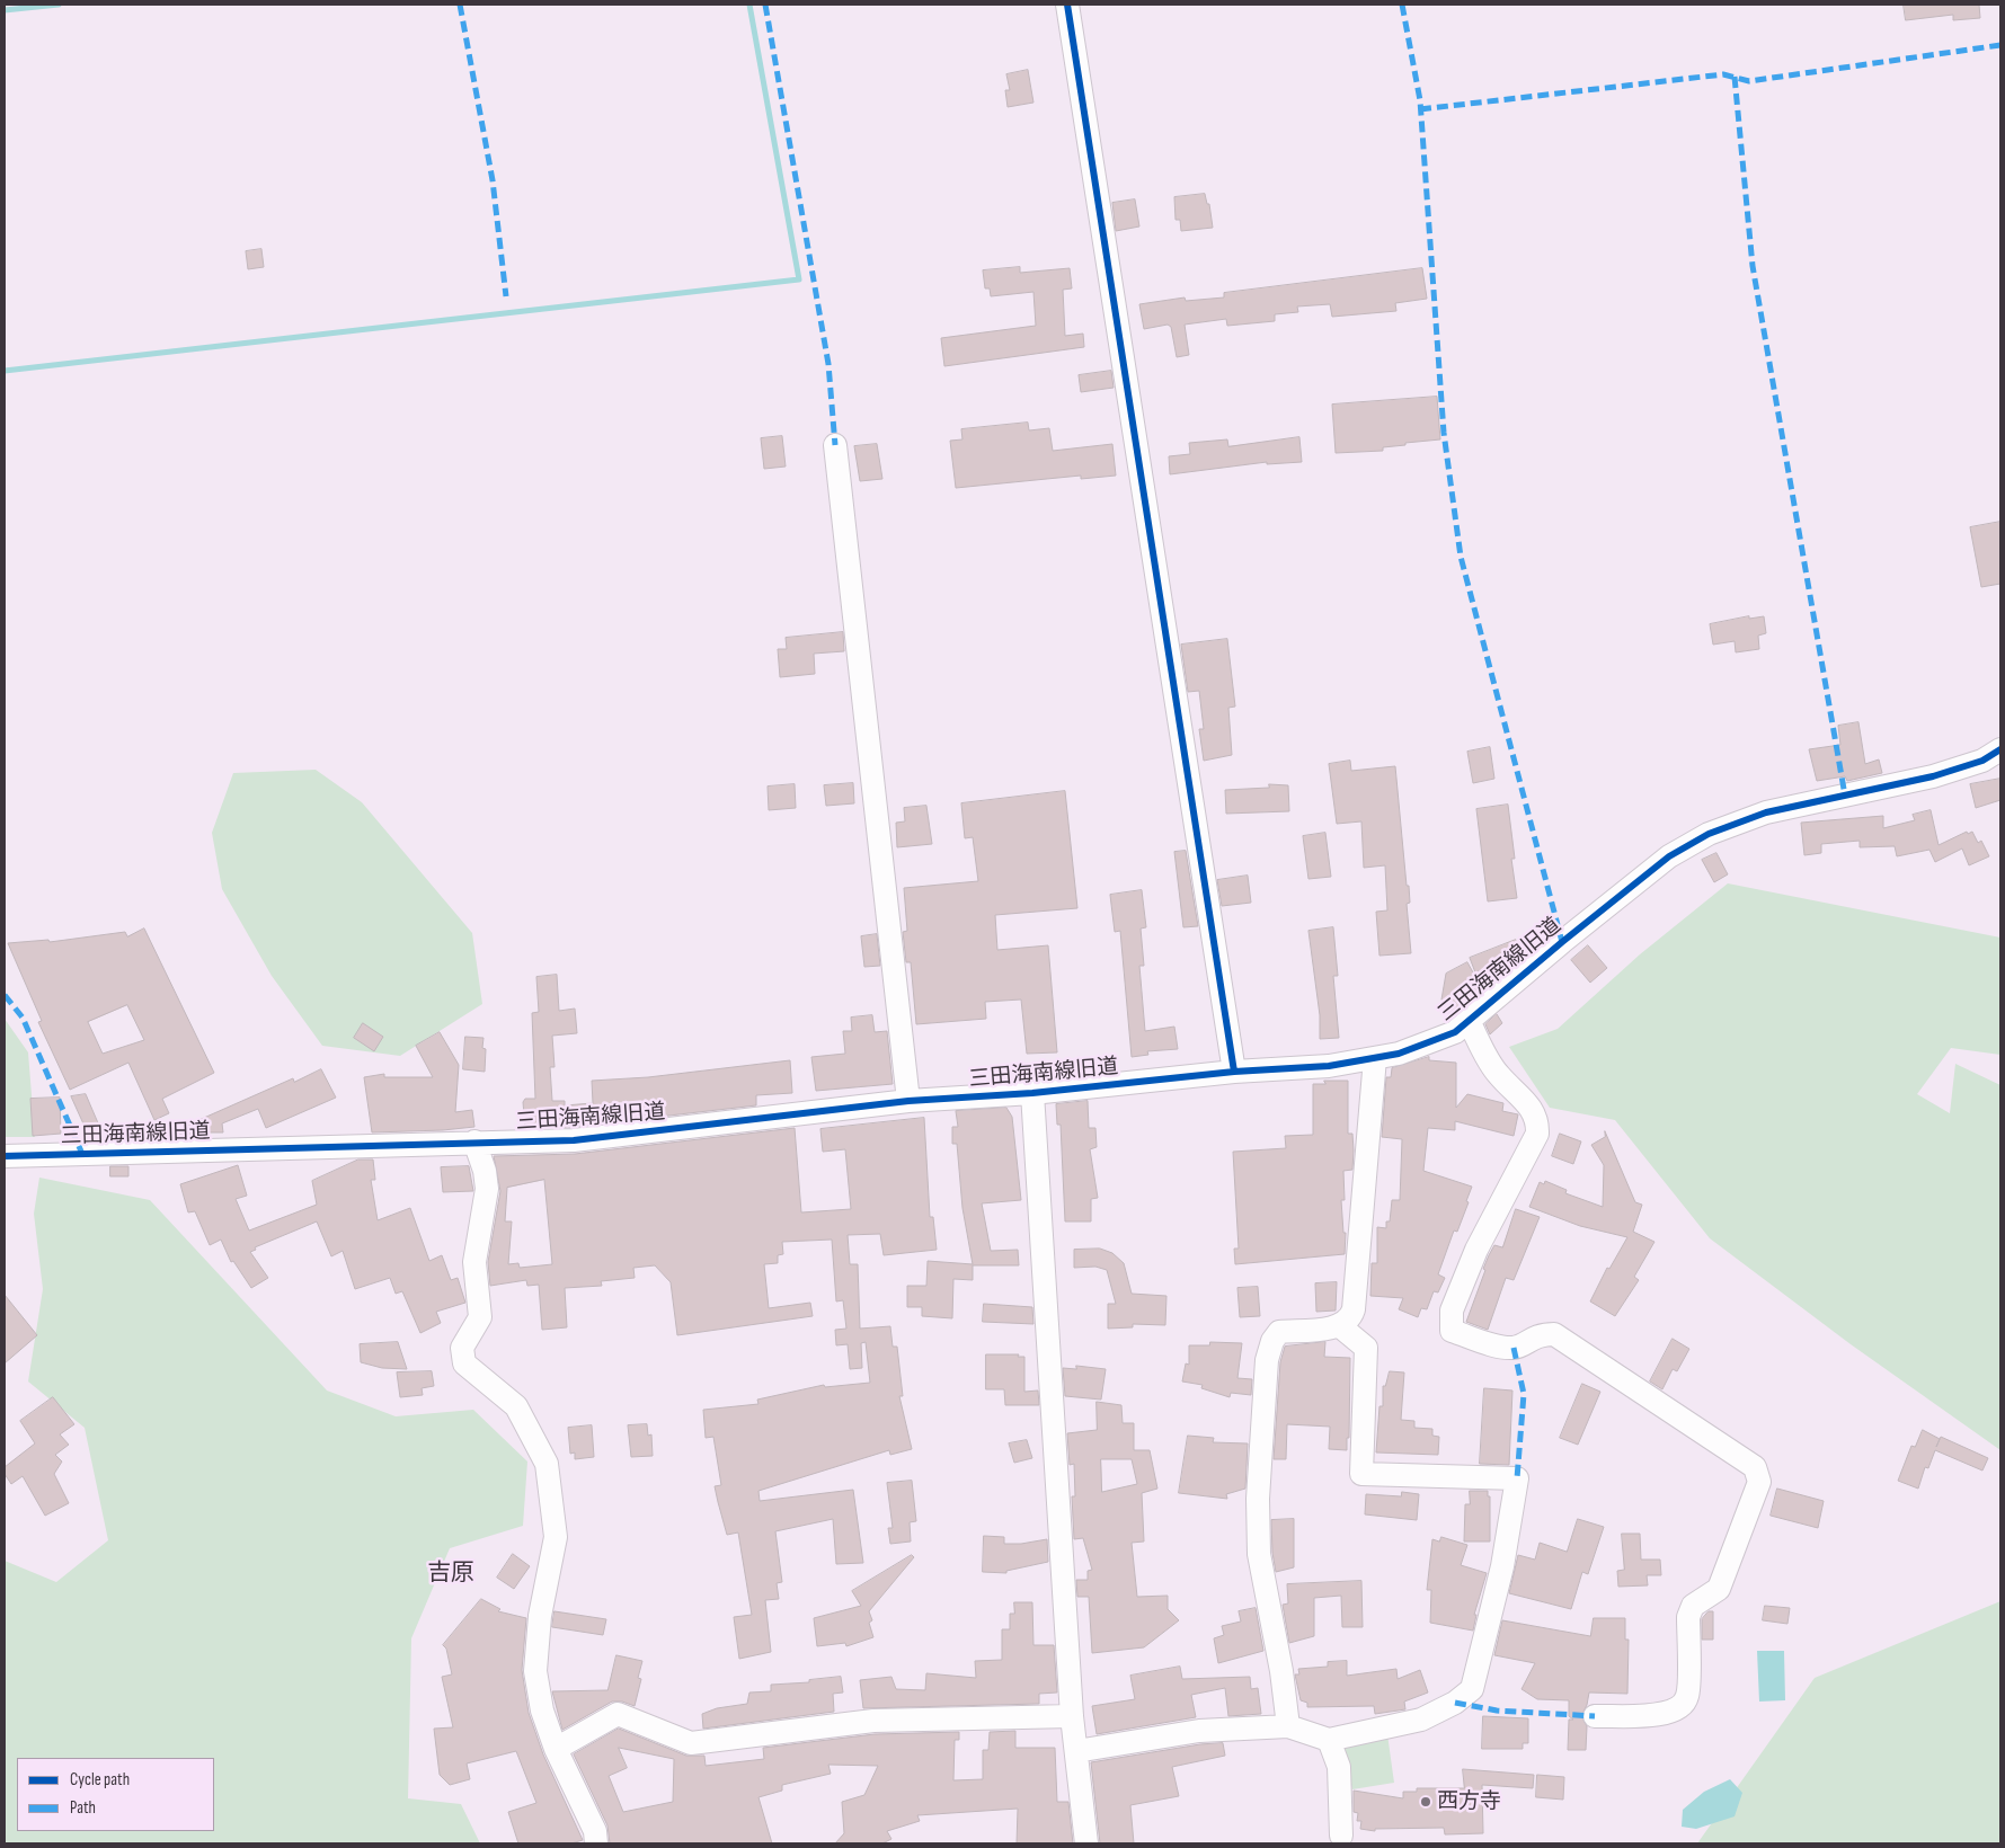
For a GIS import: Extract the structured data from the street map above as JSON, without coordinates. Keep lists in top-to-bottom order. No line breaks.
{"streets":{"street":["三田海南線旧道"]},"districts":["吉原"],"places":["西方寺"],"legend":["Cycle path","Path"]}
